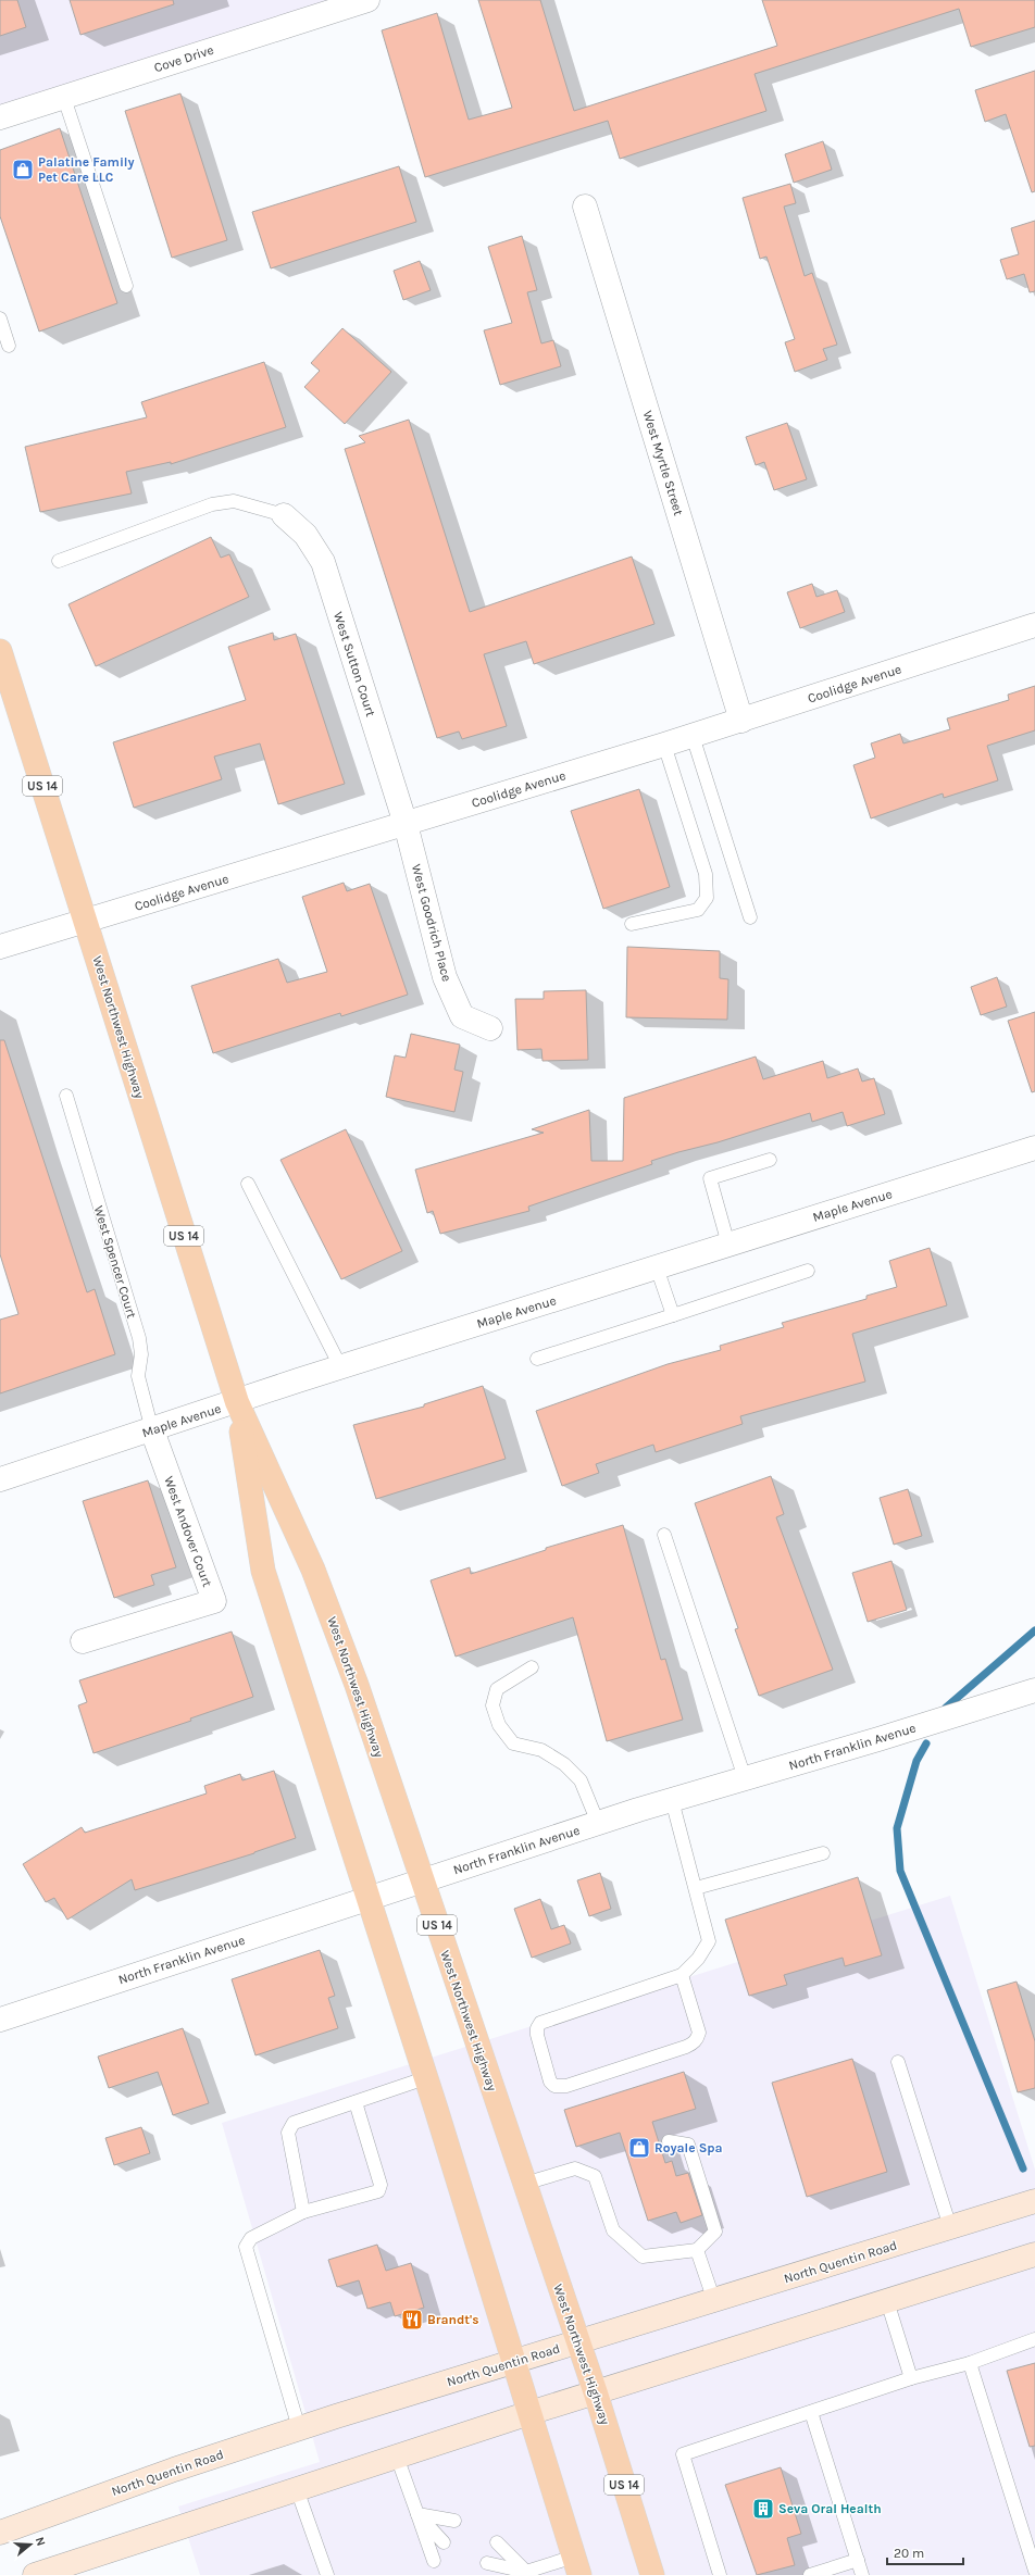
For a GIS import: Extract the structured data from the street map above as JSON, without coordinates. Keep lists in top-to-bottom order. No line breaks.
{"streets":{"main road":["US 14","West Northwest Highway","North Quentin Road"],"street":["Cove Drive","West Myrtle Street","West Sutton Court","Coolidge Avenue","West Goodrich Place","Maple Avenue","West Andover Court","North Franklin Avenue"],"lane":["West Spencer Court"]},"crossings":[["West Myrtle Street","Coolidge Avenue"],["West Sutton Court","Coolidge Avenue"],["West Sutton Court","West Goodrich Place"],["Coolidge Avenue","West Goodrich Place"],["Coolidge Avenue","West Northwest Highway"],["West Northwest Highway","Maple Avenue"],["West Northwest Highway","North Franklin Avenue"],["West Northwest Highway","North Quentin Road"],["Maple Avenue","West Spencer Court"],["Maple Avenue","West Andover Court"],["West Spencer Court","West Andover Court"]],"places":{"shop":["Palatine Family Pet Care LLC","Royale Spa"],"restaurant":["Brandt's"],"building":["Seva Oral Health"]},"scale_bar":"20 m","north":"right"}
